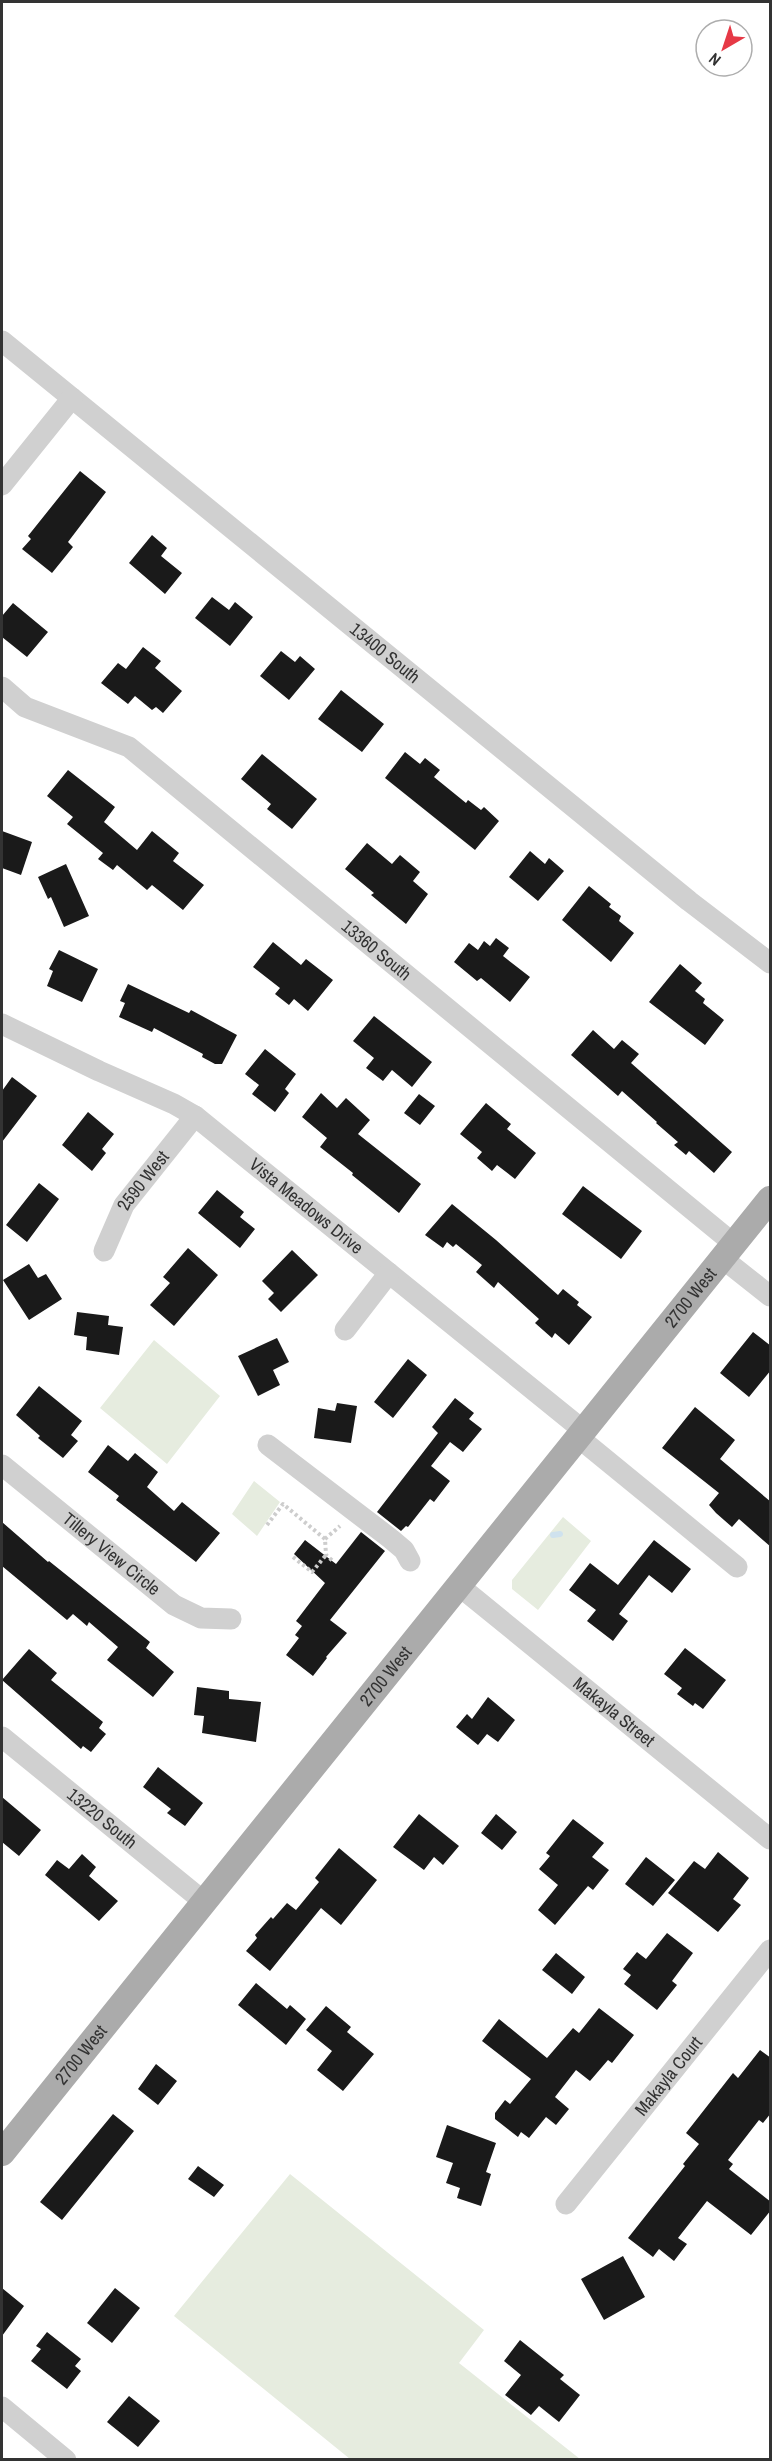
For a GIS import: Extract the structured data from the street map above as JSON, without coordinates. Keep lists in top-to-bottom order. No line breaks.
{"streets":{"main road":["2700 West"],"street":["13400 South","13360 South","2590 West","Vista Meadows Drive","Tillery View Circle","Makayla Street","13220 South","Makayla Court"]},"crossings":[["13360 South","2700 West"],["2590 West","Vista Meadows Drive"],["Vista Meadows Drive","2700 West"],["2700 West","Makayla Street"],["2700 West","13220 South"]],"north":"bottom left"}
